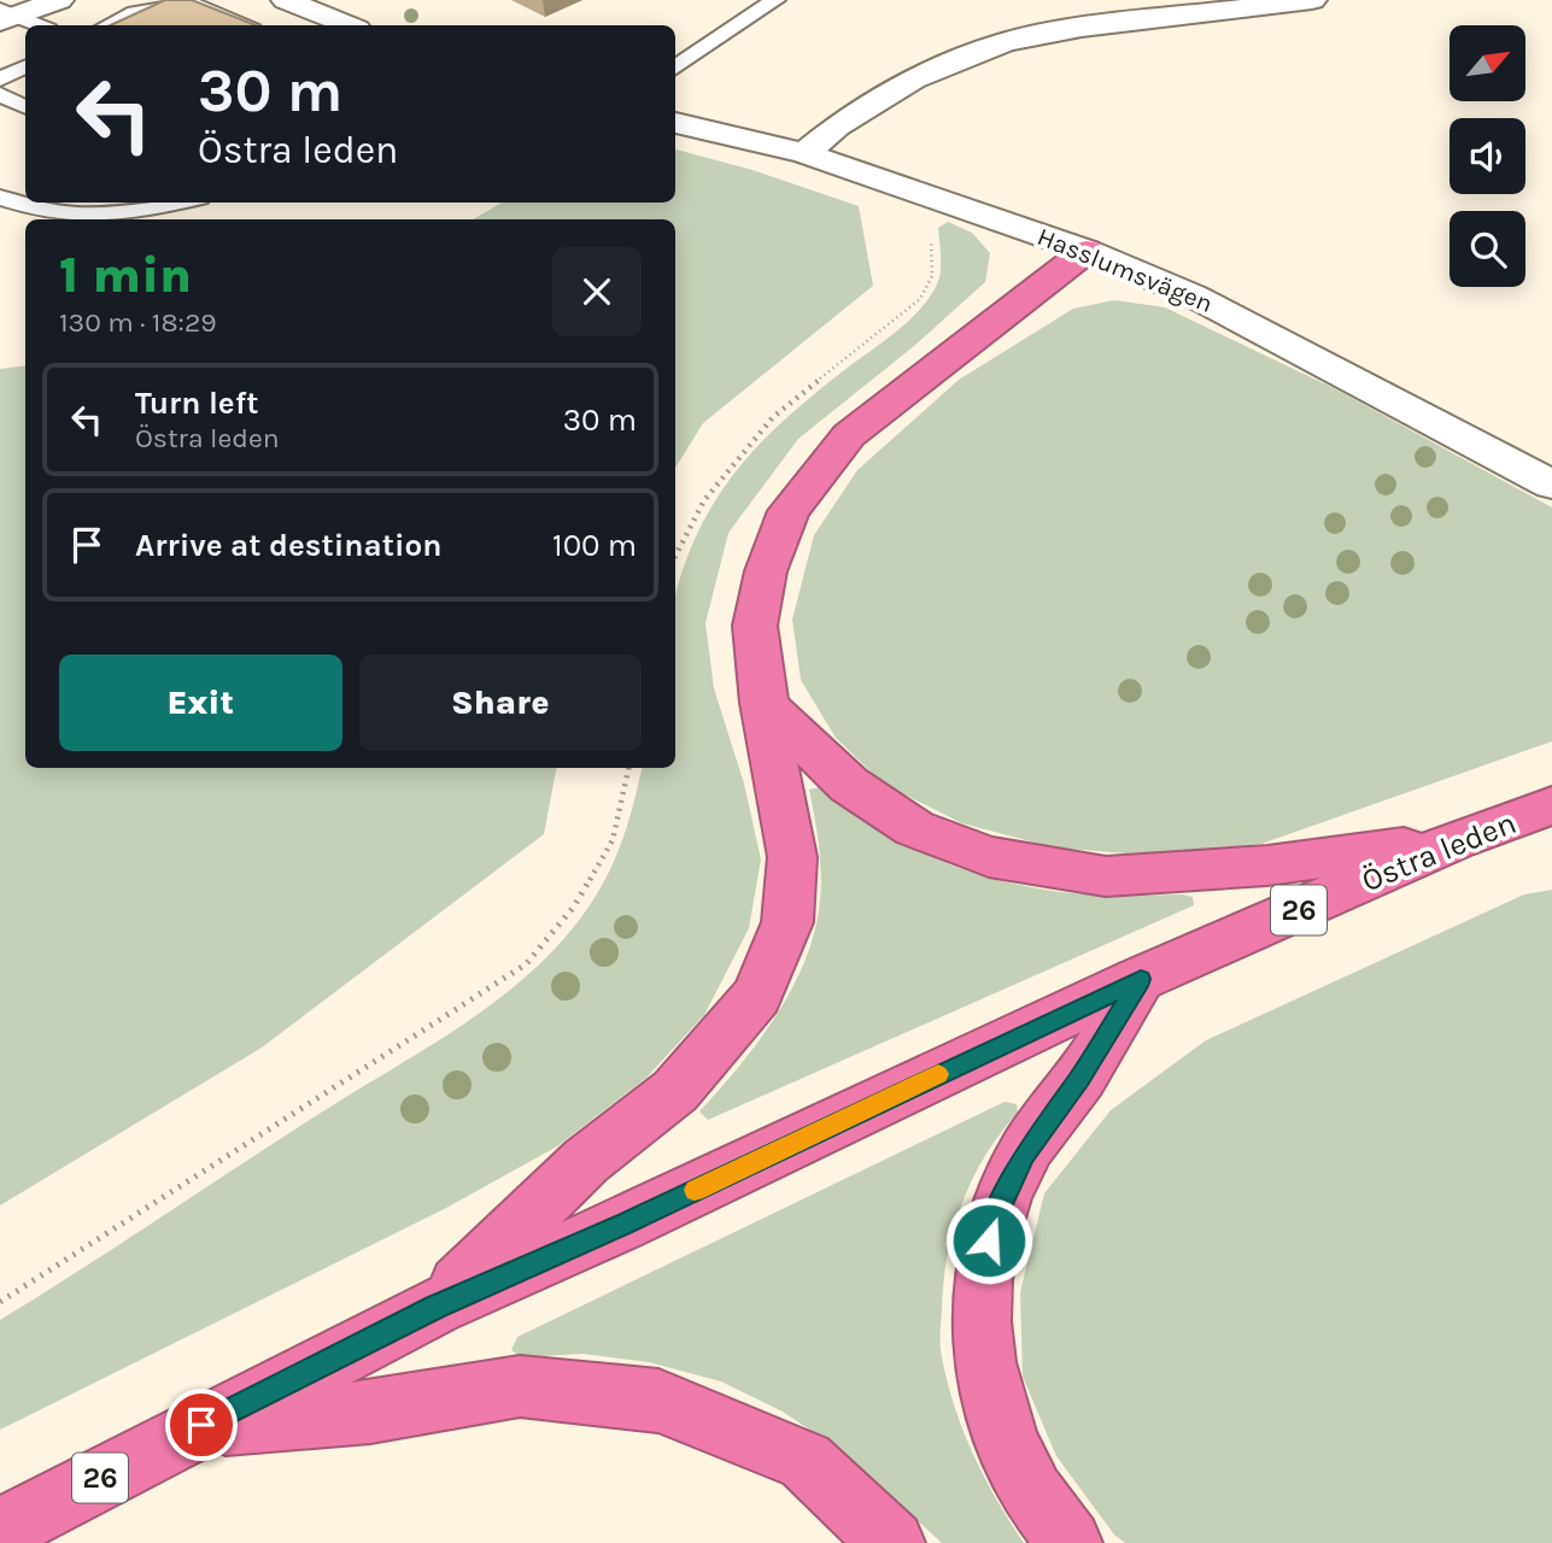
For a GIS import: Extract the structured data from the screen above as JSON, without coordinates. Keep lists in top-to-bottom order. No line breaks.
{"streets":{"highway":["Östra leden","26"],"street":["Hasslumsvägen"]},"north":"top right","page":{"turn":["30 m","Östra leden"],"heading":["1 min","130 m · 18:29"],"list":[{"name":"Turn left","note":"Östra leden","value":"30 m"},{"name":"Arrive at destination","value":"100 m"}],"buttons":["Exit","Share"]}}
